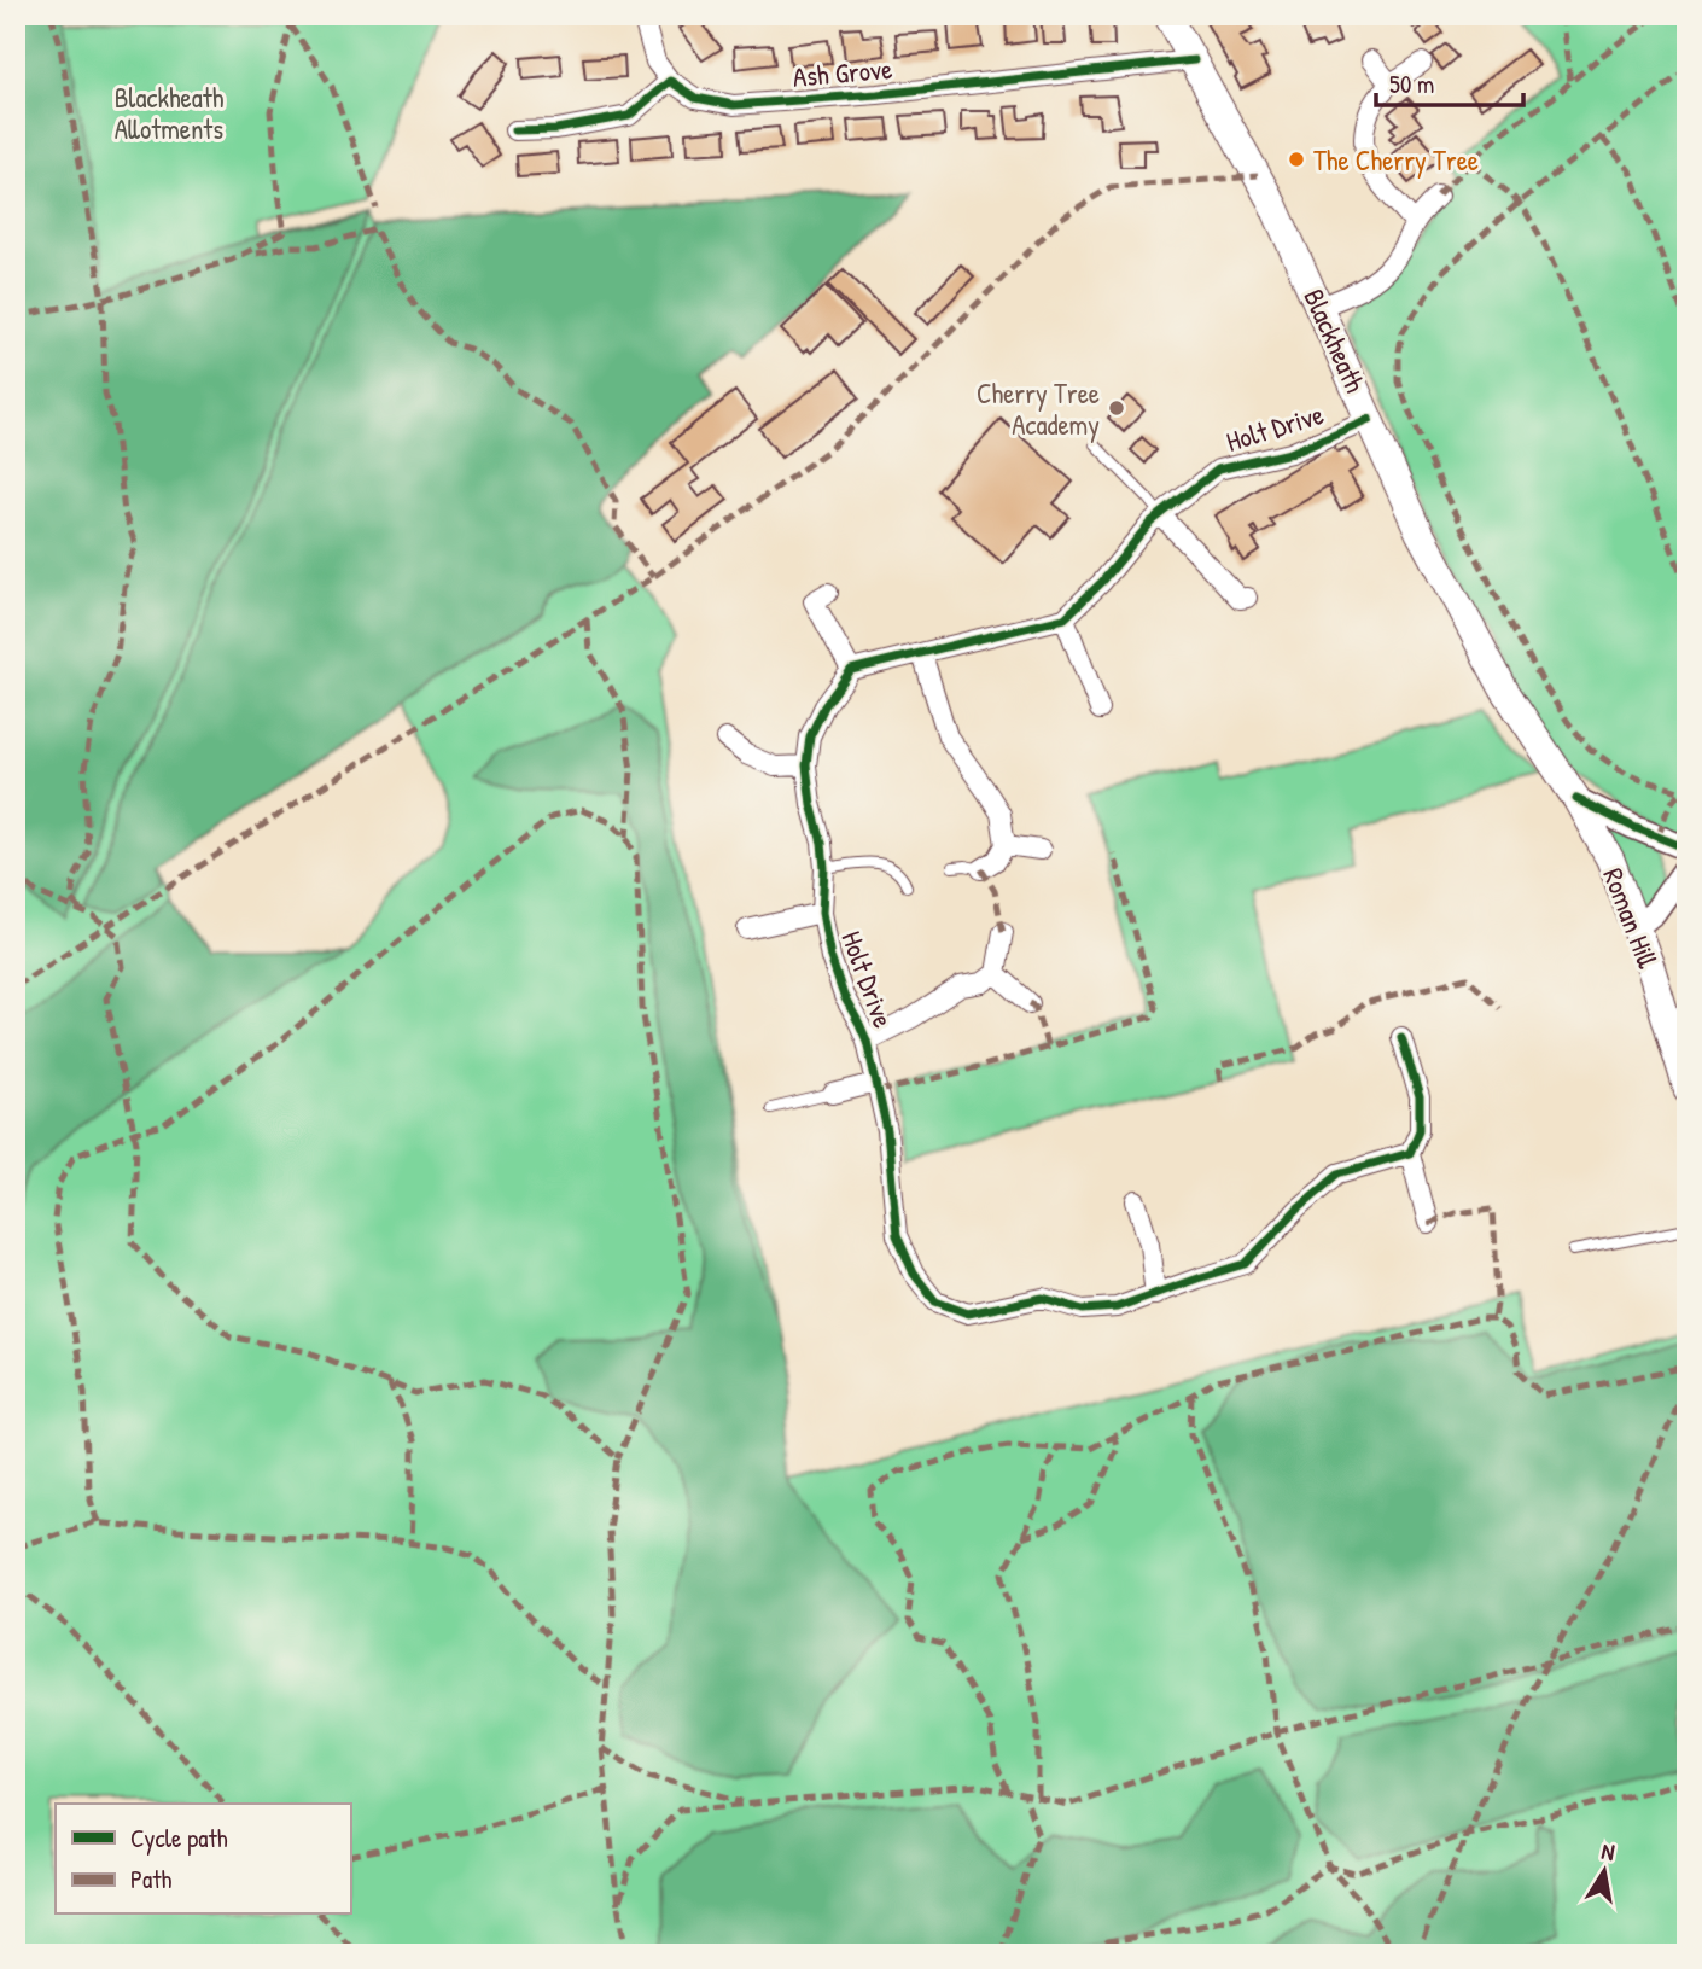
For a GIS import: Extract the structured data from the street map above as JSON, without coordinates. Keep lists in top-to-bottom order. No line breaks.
{"streets":{"main road":["Blackheath","Roman Hill"],"street":["Ash Grove","Holt Drive"]},"crossings":[["Ash Grove","Blackheath"],["Blackheath","Holt Drive"],["Blackheath","Roman Hill"]],"parks":["Blackheath Allotments"],"places":["The Cherry Tree","Cherry Tree Academy"],"legend":["Cycle path","Path"],"scale_bar":"50 m","north":"top"}
